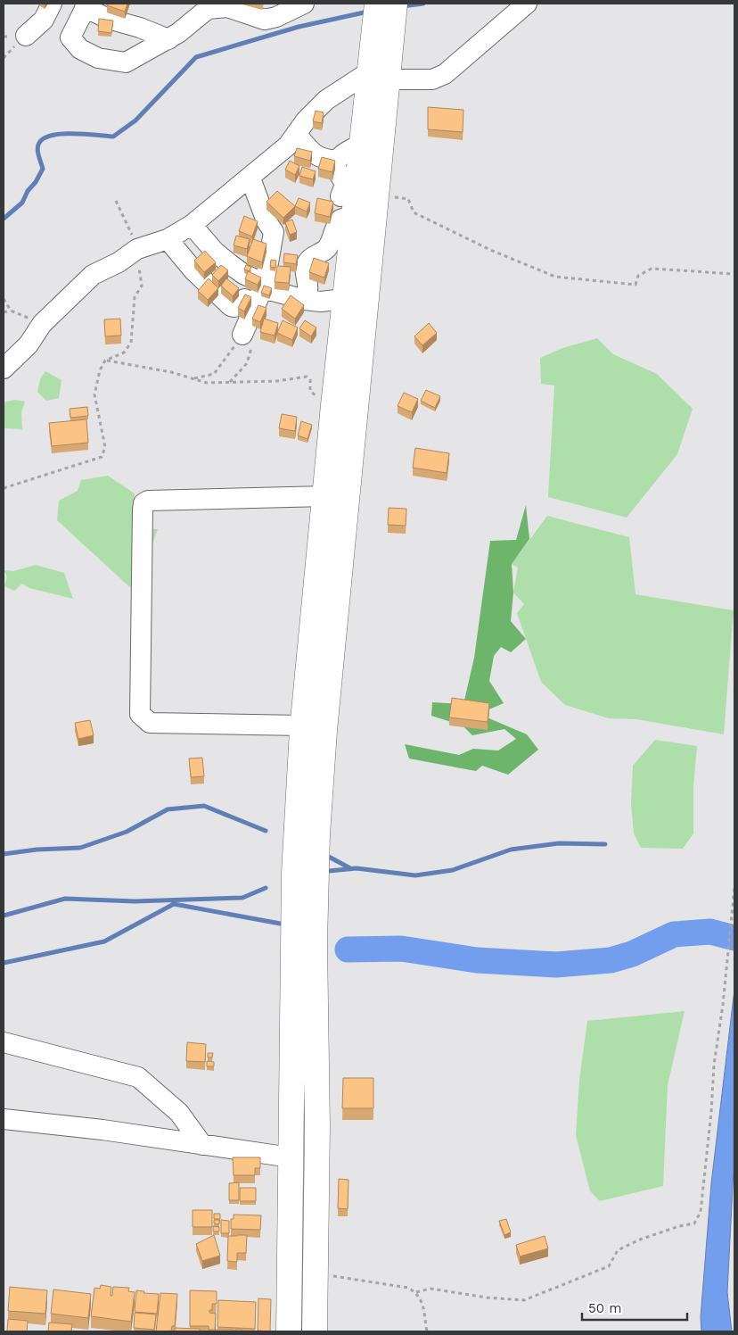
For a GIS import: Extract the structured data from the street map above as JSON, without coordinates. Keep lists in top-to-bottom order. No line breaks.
{"scale_bar":"50 m"}
